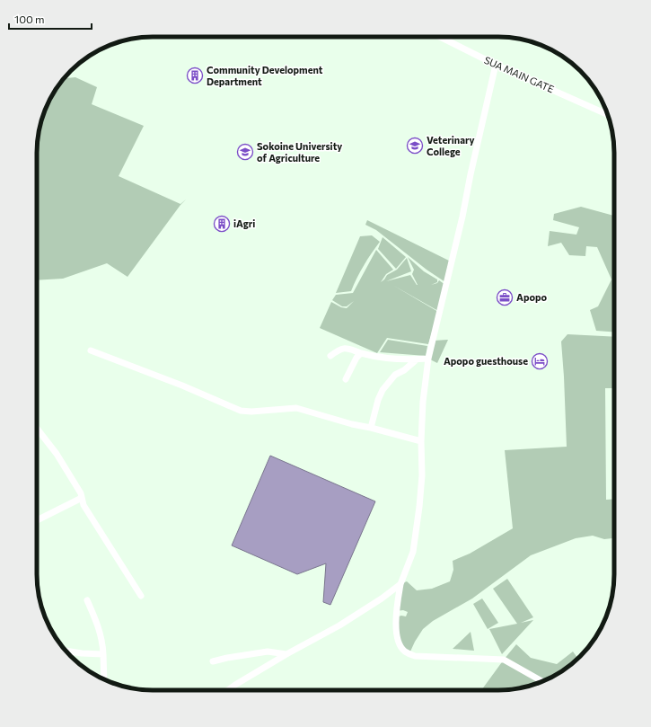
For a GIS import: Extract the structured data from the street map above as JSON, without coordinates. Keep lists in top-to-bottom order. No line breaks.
{"streets":{"street":["SUA MAIN GATE"]},"places":{"building":["Community Development Department","iAgri"],"school or university":["Veterinary College","Sokoine University of Agriculture"],"office":["Apopo"],"hotel":["Apopo guesthouse"]},"scale_bar":"100 m"}
